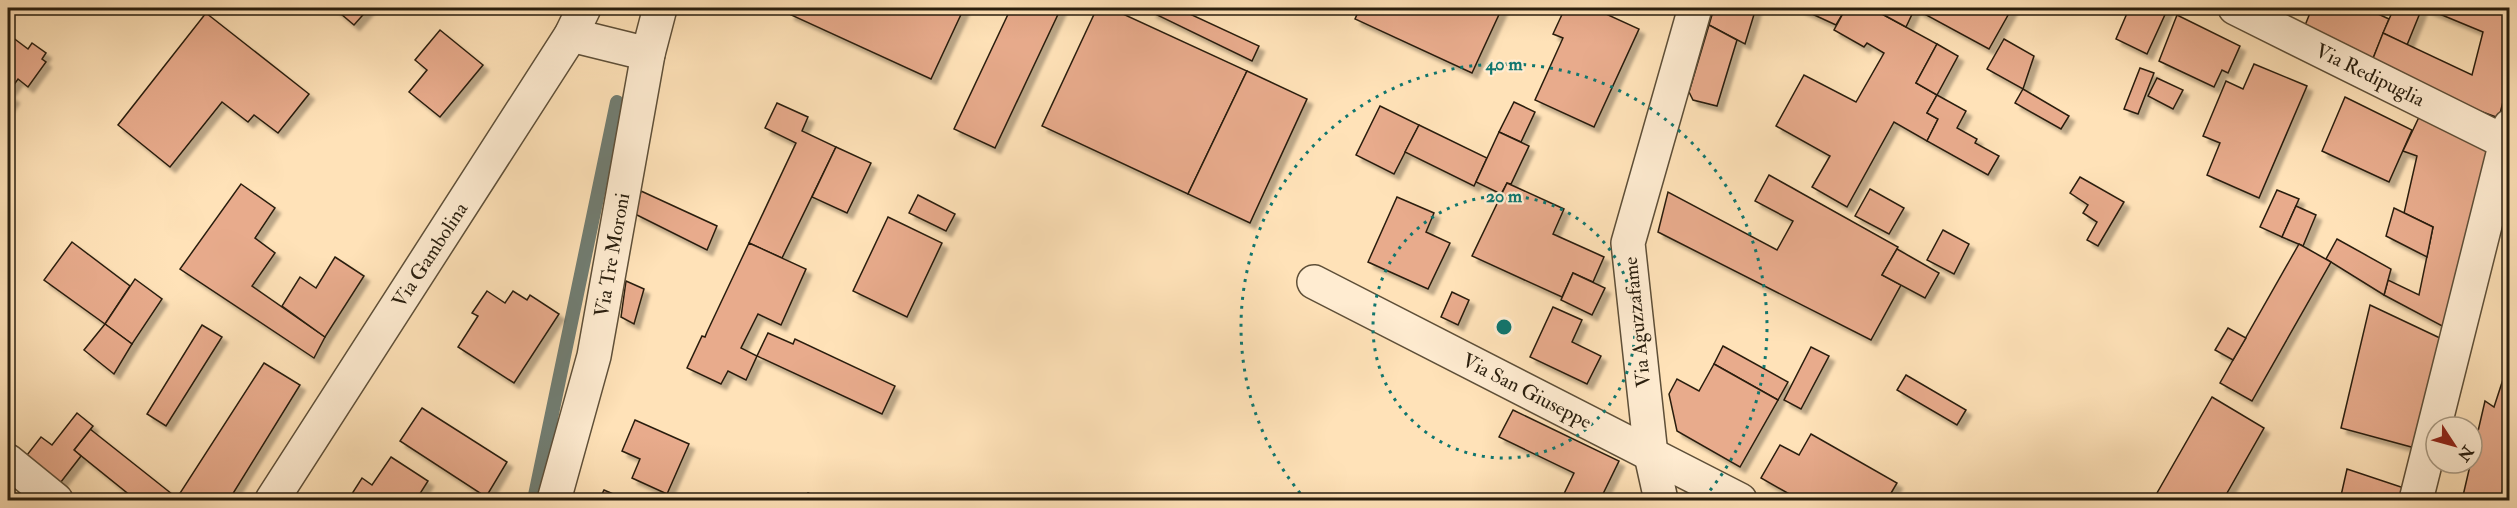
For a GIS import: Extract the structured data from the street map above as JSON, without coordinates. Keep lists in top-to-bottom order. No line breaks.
{"streets":{"street":["Via Redipuglia","Via Gambolina","Via Tre Moroni","Via Aguzzafame","Via San Giuseppe"]},"crossings":[["Via Aguzzafame","Via San Giuseppe"]],"north":"bottom right","rings":["40 m","20 m"]}
